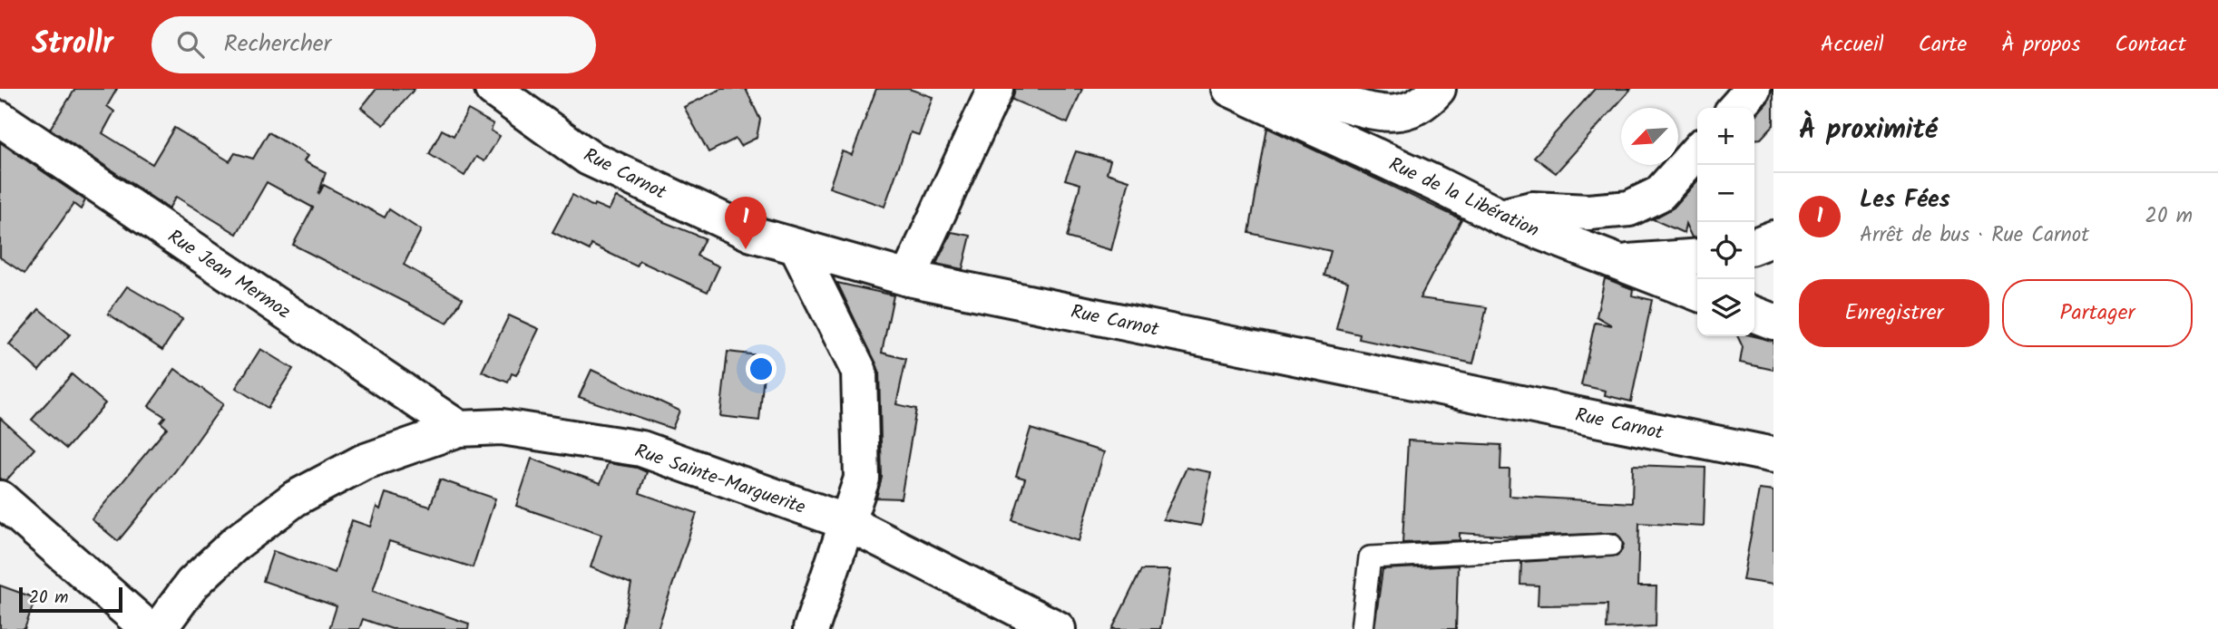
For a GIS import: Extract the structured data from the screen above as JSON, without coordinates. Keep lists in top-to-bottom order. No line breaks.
{"streets":{"street":["Rue Carnot","Rue de la Libération","Rue Jean Mermoz","Rue Sainte-Marguerite"]},"crossings":[["Rue Jean Mermoz","Rue Sainte-Marguerite"]],"scale_bar":"20 m","north":"bottom left","page":{"header":"Strollr","search":"Rechercher","nav":["Accueil","Carte","À propos","Contact"],"heading":"À proximité","map_buttons":["+","−"],"list":[{"mark":"1","name":"Les Fées","note":"Arrêt de bus · Rue Carnot","value":"20 m"}],"pins":"1","buttons":["Enregistrer","Partager"],"scale":"20 m"}}
